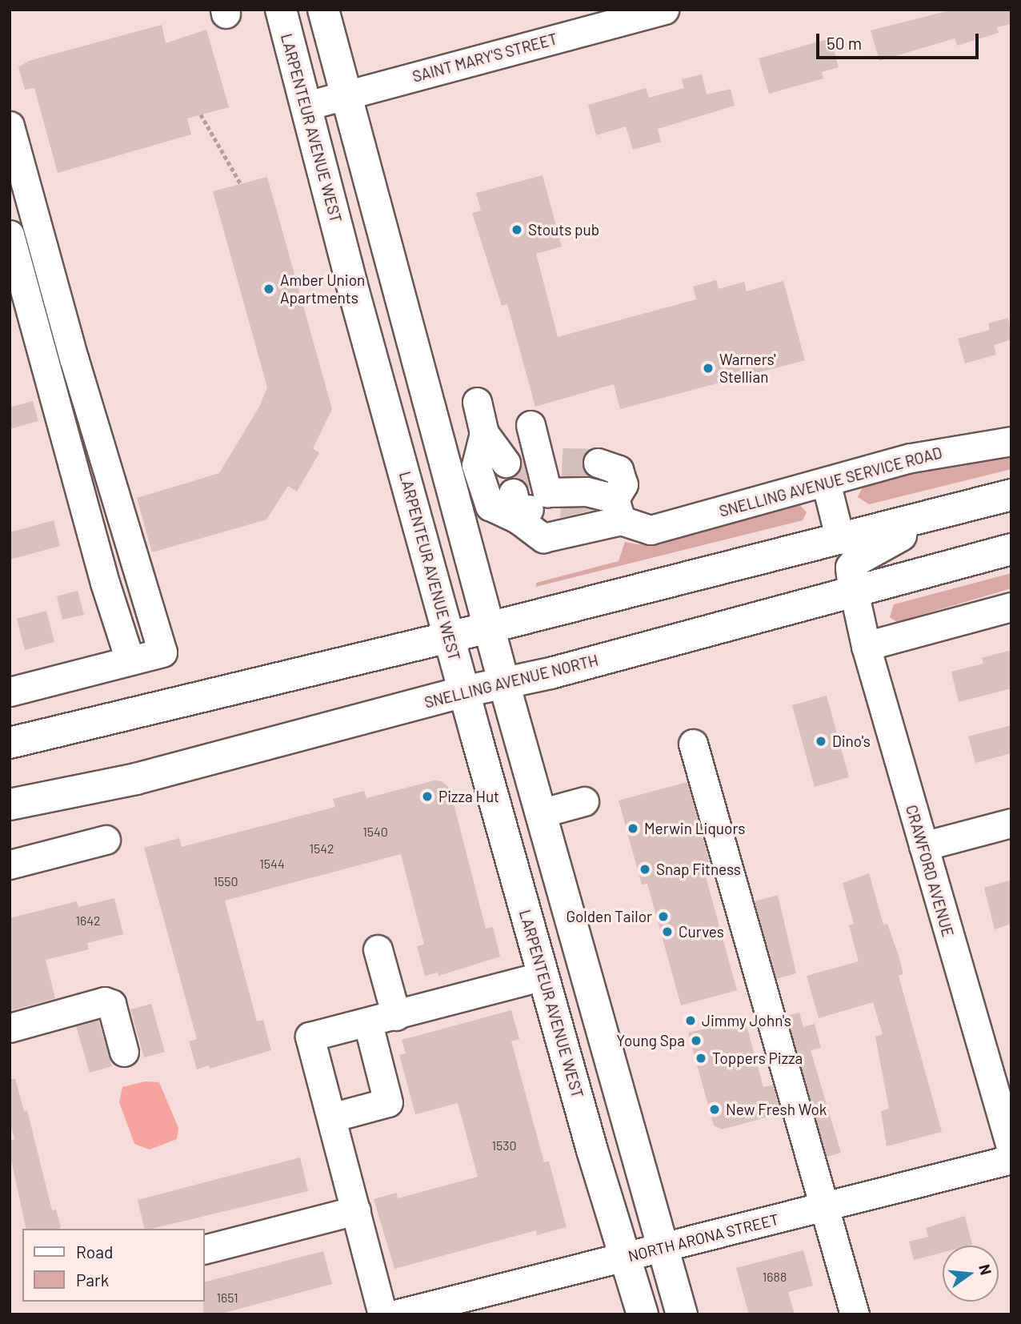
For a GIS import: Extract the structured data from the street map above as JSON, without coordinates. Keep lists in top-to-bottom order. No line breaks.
{"streets":{"main road":["LARPENTEUR AVENUE WEST","SNELLING AVENUE NORTH"],"street":["SAINT MARY'S STREET","SNELLING AVENUE SERVICE ROAD","CRAWFORD AVENUE","NORTH ARONA STREET"]},"crossings":[["SAINT MARY'S STREET","LARPENTEUR AVENUE WEST"],["LARPENTEUR AVENUE WEST","SNELLING AVENUE NORTH"],["LARPENTEUR AVENUE WEST","NORTH ARONA STREET"],["SNELLING AVENUE NORTH","CRAWFORD AVENUE"]],"places":["Stouts pub","Amber Union Apartments","Warners' Stellian","Dino's","Pizza Hut","Merwin Liquors","Snap Fitness","Golden Tailor","Curves","Jimmy John's","Young Spa","Toppers Pizza","New Fresh Wok"],"house_numbers":["1540","1542","1544","1550","1642","1530","1688","1651"],"legend":["Road","Park"],"scale_bar":"50 m","north":"right"}
